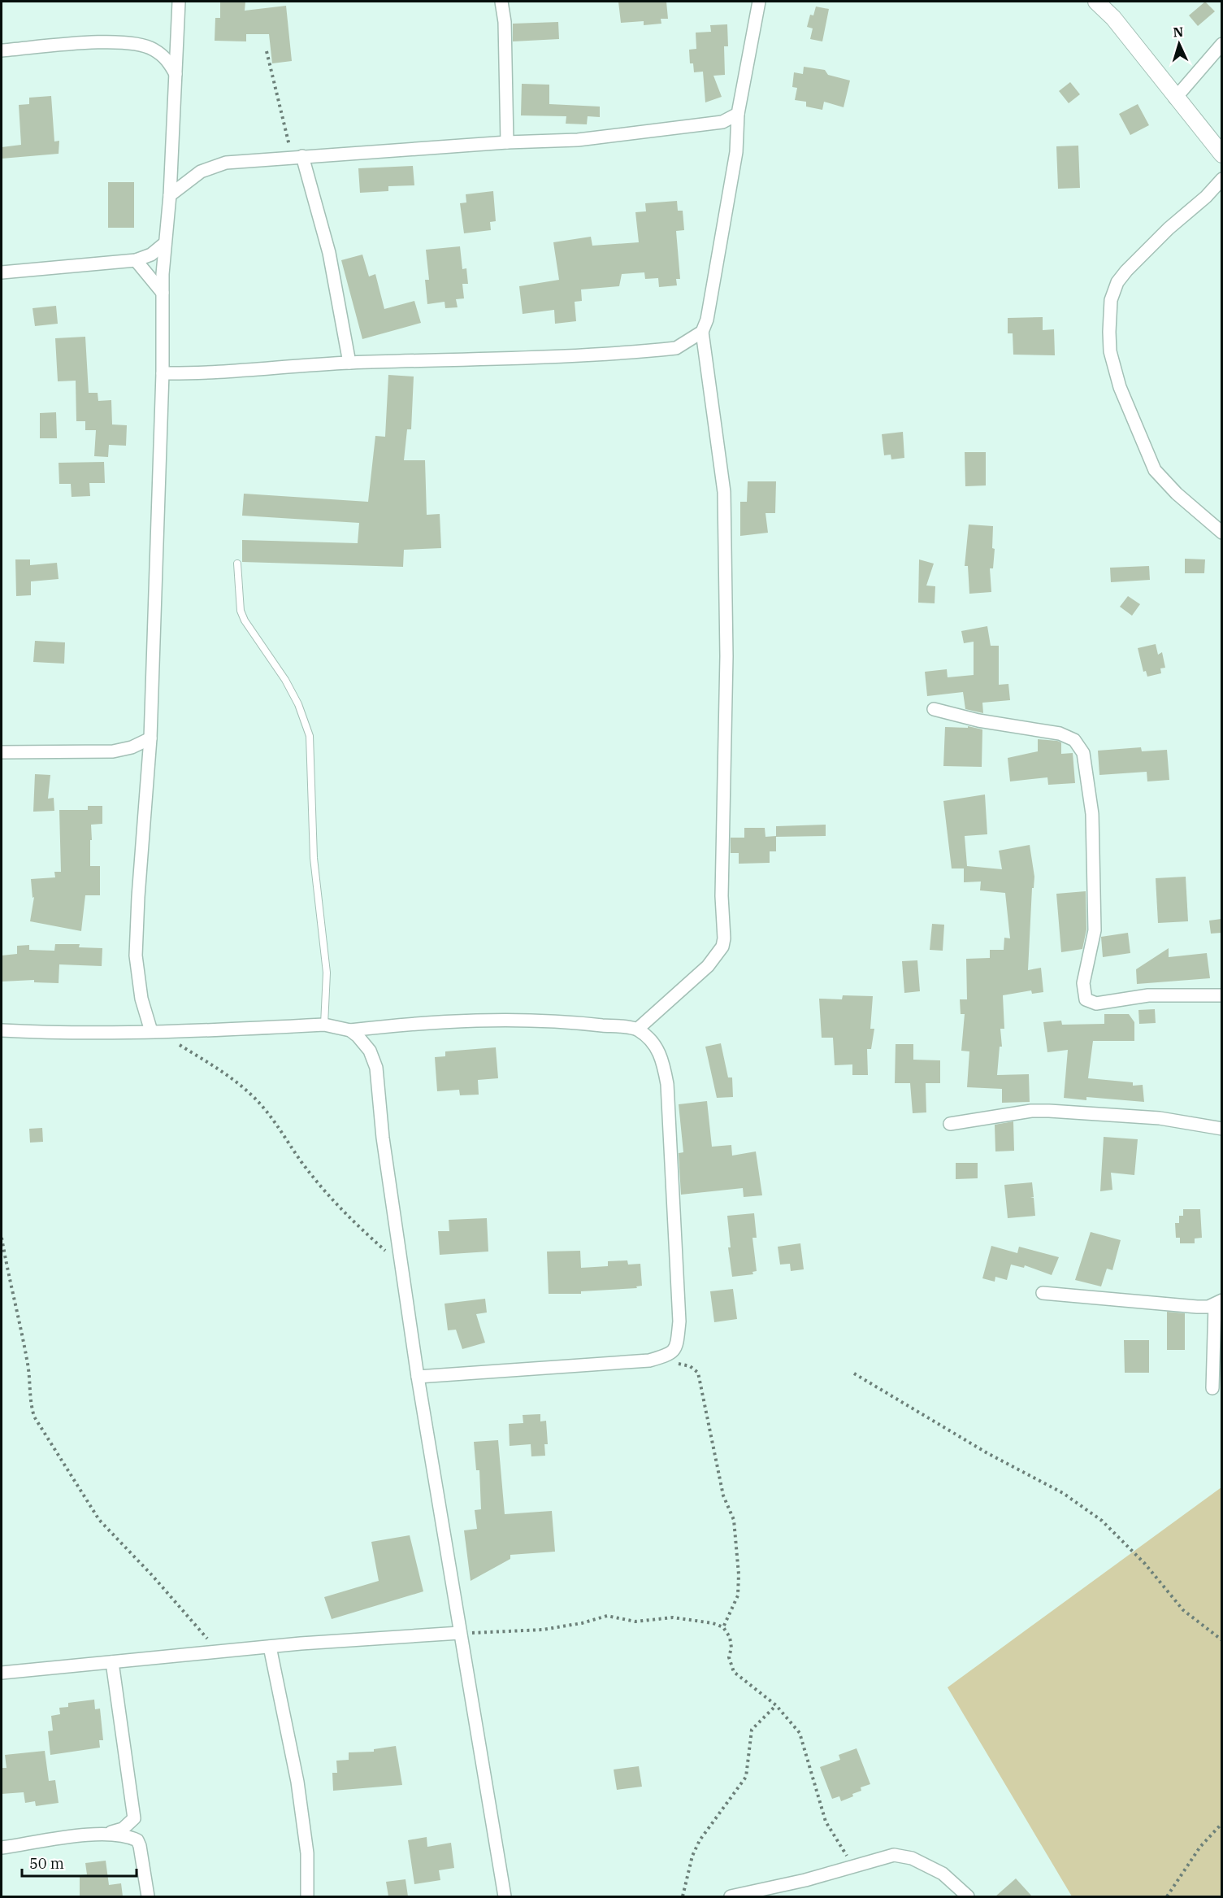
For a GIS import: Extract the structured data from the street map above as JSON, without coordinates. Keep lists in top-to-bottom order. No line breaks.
{"scale_bar":"50 m","north":"top"}
